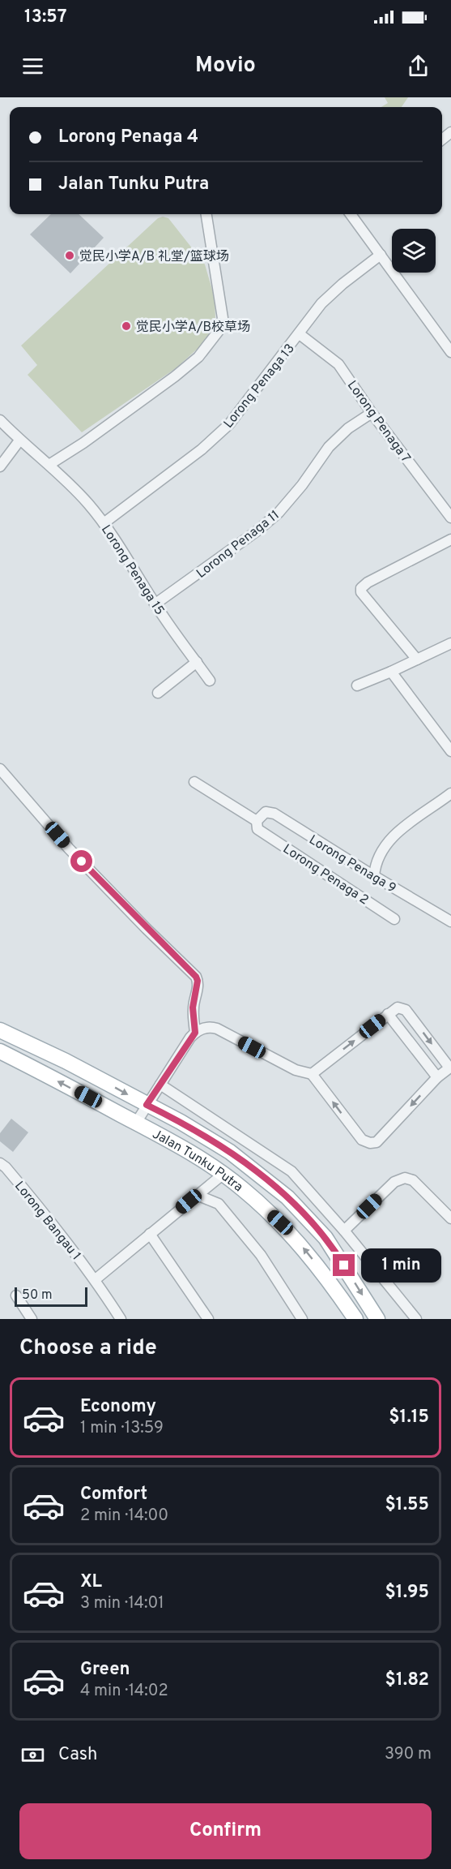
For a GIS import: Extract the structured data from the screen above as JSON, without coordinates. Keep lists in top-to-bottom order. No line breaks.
{"streets":{"main road":["Jalan Tunku Putra"],"street":["Lorong Penaga 13","Lorong Penaga 7","Lorong Penaga 11","Lorong Penaga 15","Lorong Penaga 9","Lorong Penaga 2","Lorong Bangau 1"]},"crossings":[["Lorong Penaga 13","Lorong Penaga 7"],["Lorong Penaga 13","Lorong Penaga 15"],["Lorong Penaga 7","Lorong Penaga 11"],["Lorong Penaga 11","Lorong Penaga 15"],["Lorong Penaga 9","Lorong Penaga 2"]],"places":["觉民小学A/B 礼堂/篮球场","觉民小学A/B校草场"],"scale_bar":"50 m","page":{"status":"13:57","header":"Movio","banner":["Lorong Penaga 4","Jalan Tunku Putra"],"bubble":"1 min","scale":"50 m","heading":"Choose a ride","list":[{"name":"Economy","note":"1 min · 13:59","value":"$1.15"},{"name":"Comfort","note":"2 min · 14:00","value":"$1.55"},{"name":"XL","note":"3 min · 14:01","value":"$1.95"},{"name":"Green","note":"4 min · 14:02","value":"$1.82"}],"pay":["Cash","390 m"],"buttons":"Confirm"}}
